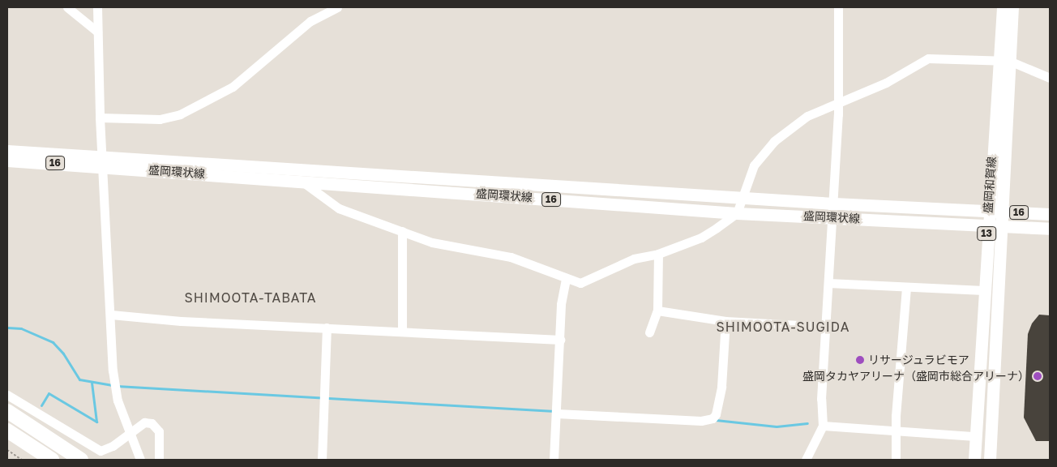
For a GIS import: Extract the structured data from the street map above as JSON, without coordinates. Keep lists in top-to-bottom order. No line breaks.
{"streets":{"main road":["16","盛岡環状線","盛岡和賀線","13"]},"crossings":[["盛岡環状線","盛岡和賀線"]],"districts":["SHIMOOTA-TABATA","SHIMOOTA-SUGIDA"],"places":["リサージュラビモア","盛岡タカヤアリーナ（盛岡市総合アリーナ）"]}
